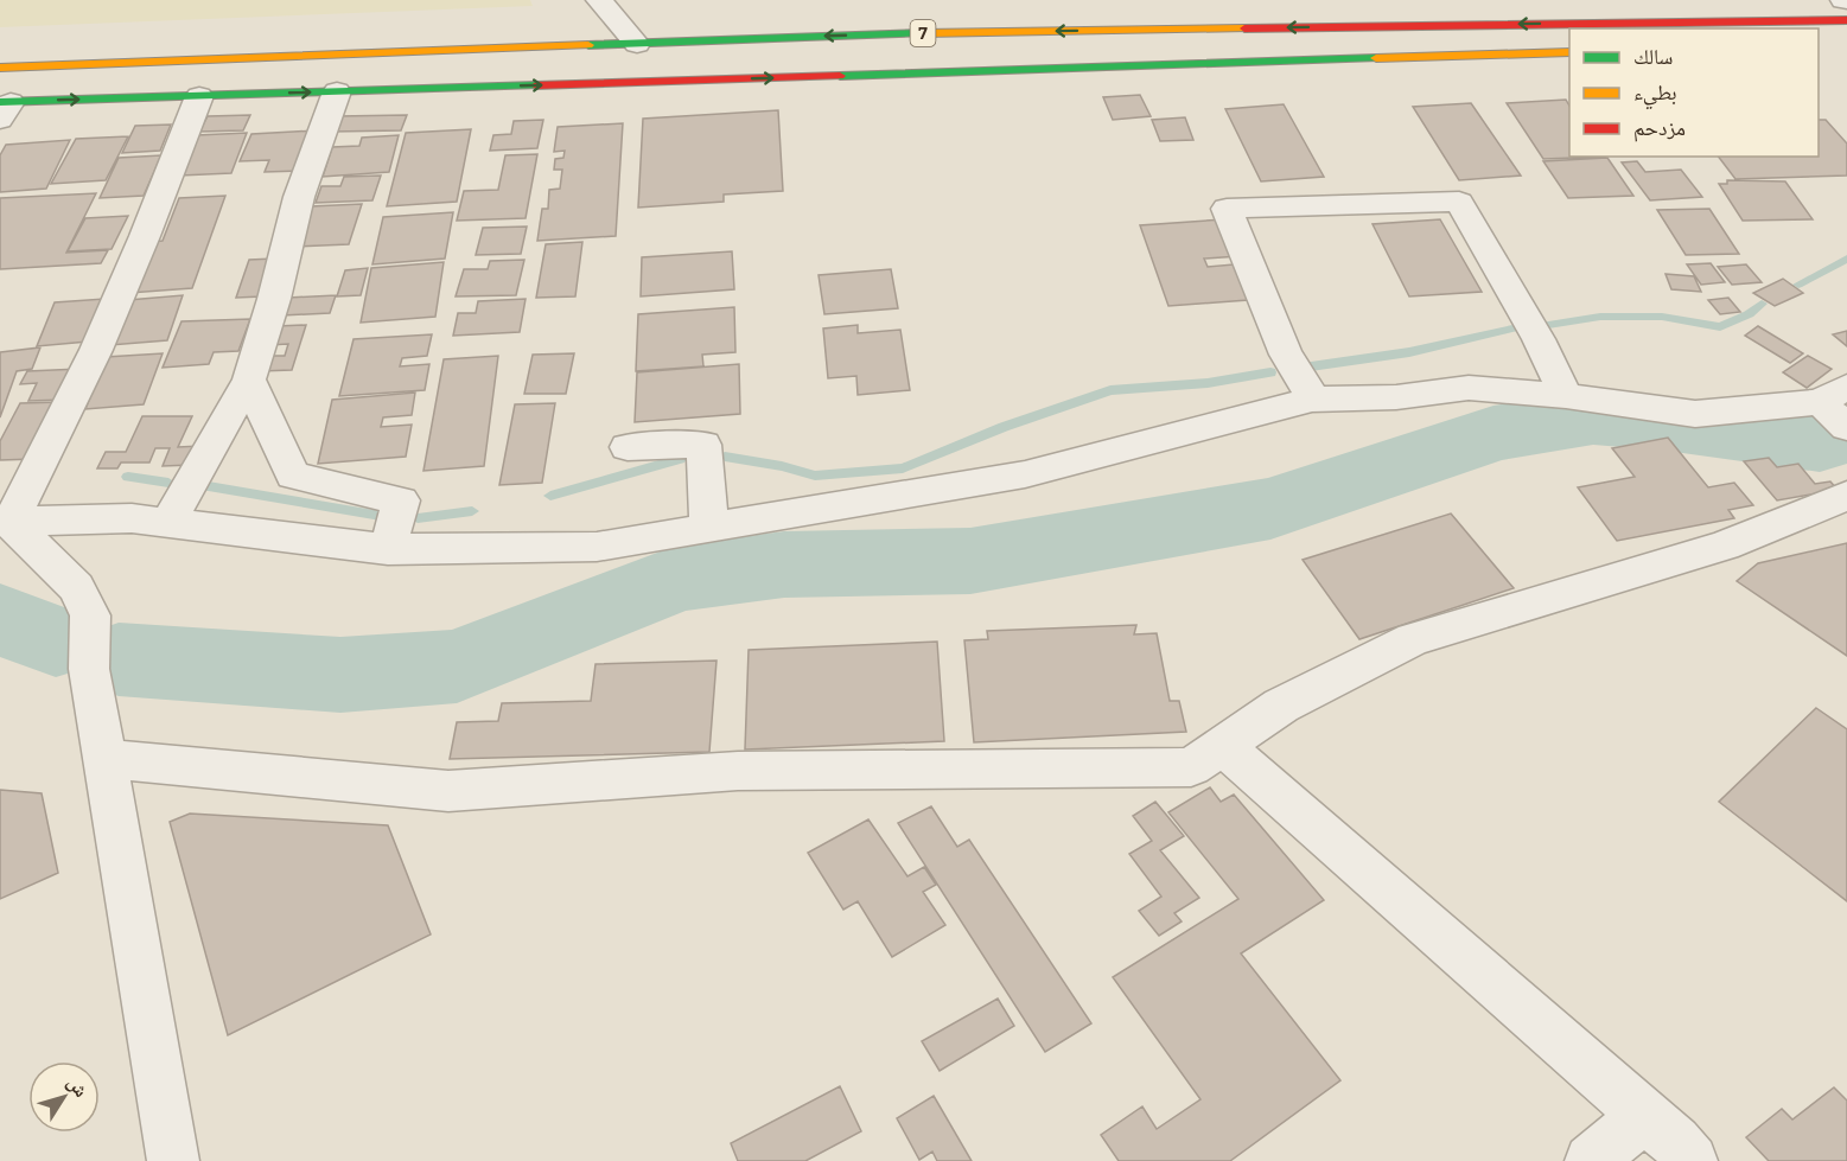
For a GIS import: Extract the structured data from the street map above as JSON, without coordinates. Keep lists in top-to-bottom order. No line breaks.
{"streets":{"main road":["7"]},"legend":["سالك","بطيء","مزدحم"],"north":"top right"}
